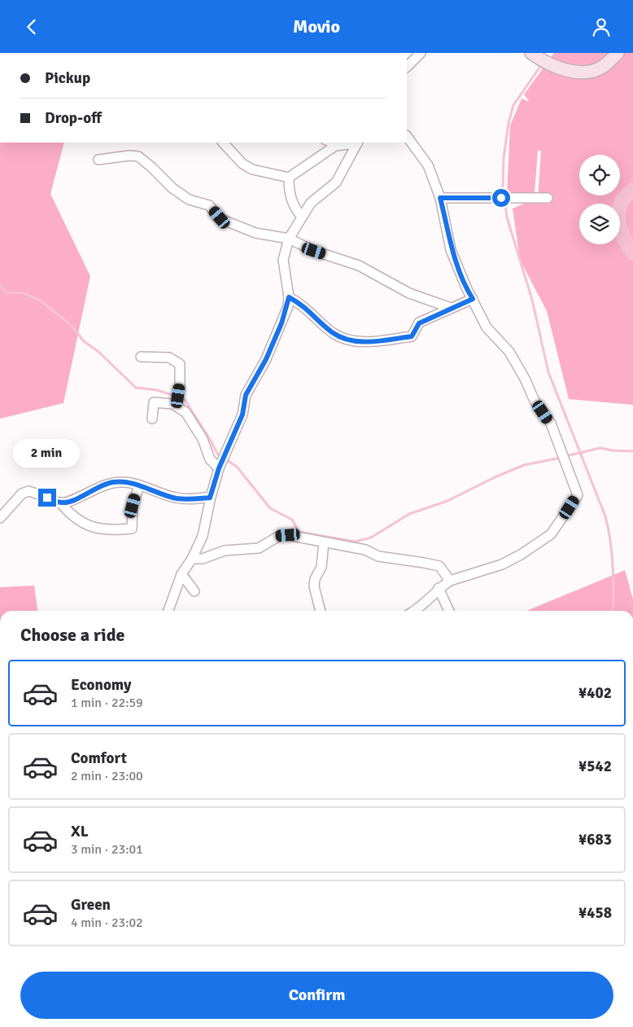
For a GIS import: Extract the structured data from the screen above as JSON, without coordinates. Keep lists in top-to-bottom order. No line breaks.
{"page":{"header":"Movio","banner":["Pickup","Drop-off"],"bubble":"2 min","heading":"Choose a ride","list":[{"name":"Economy","note":"1 min · 22:59","value":"¥402"},{"name":"Comfort","note":"2 min · 23:00","value":"¥542"},{"name":"XL","note":"3 min · 23:01","value":"¥683"},{"name":"Green","note":"4 min · 23:02","value":"¥458"}],"buttons":"Confirm"}}
